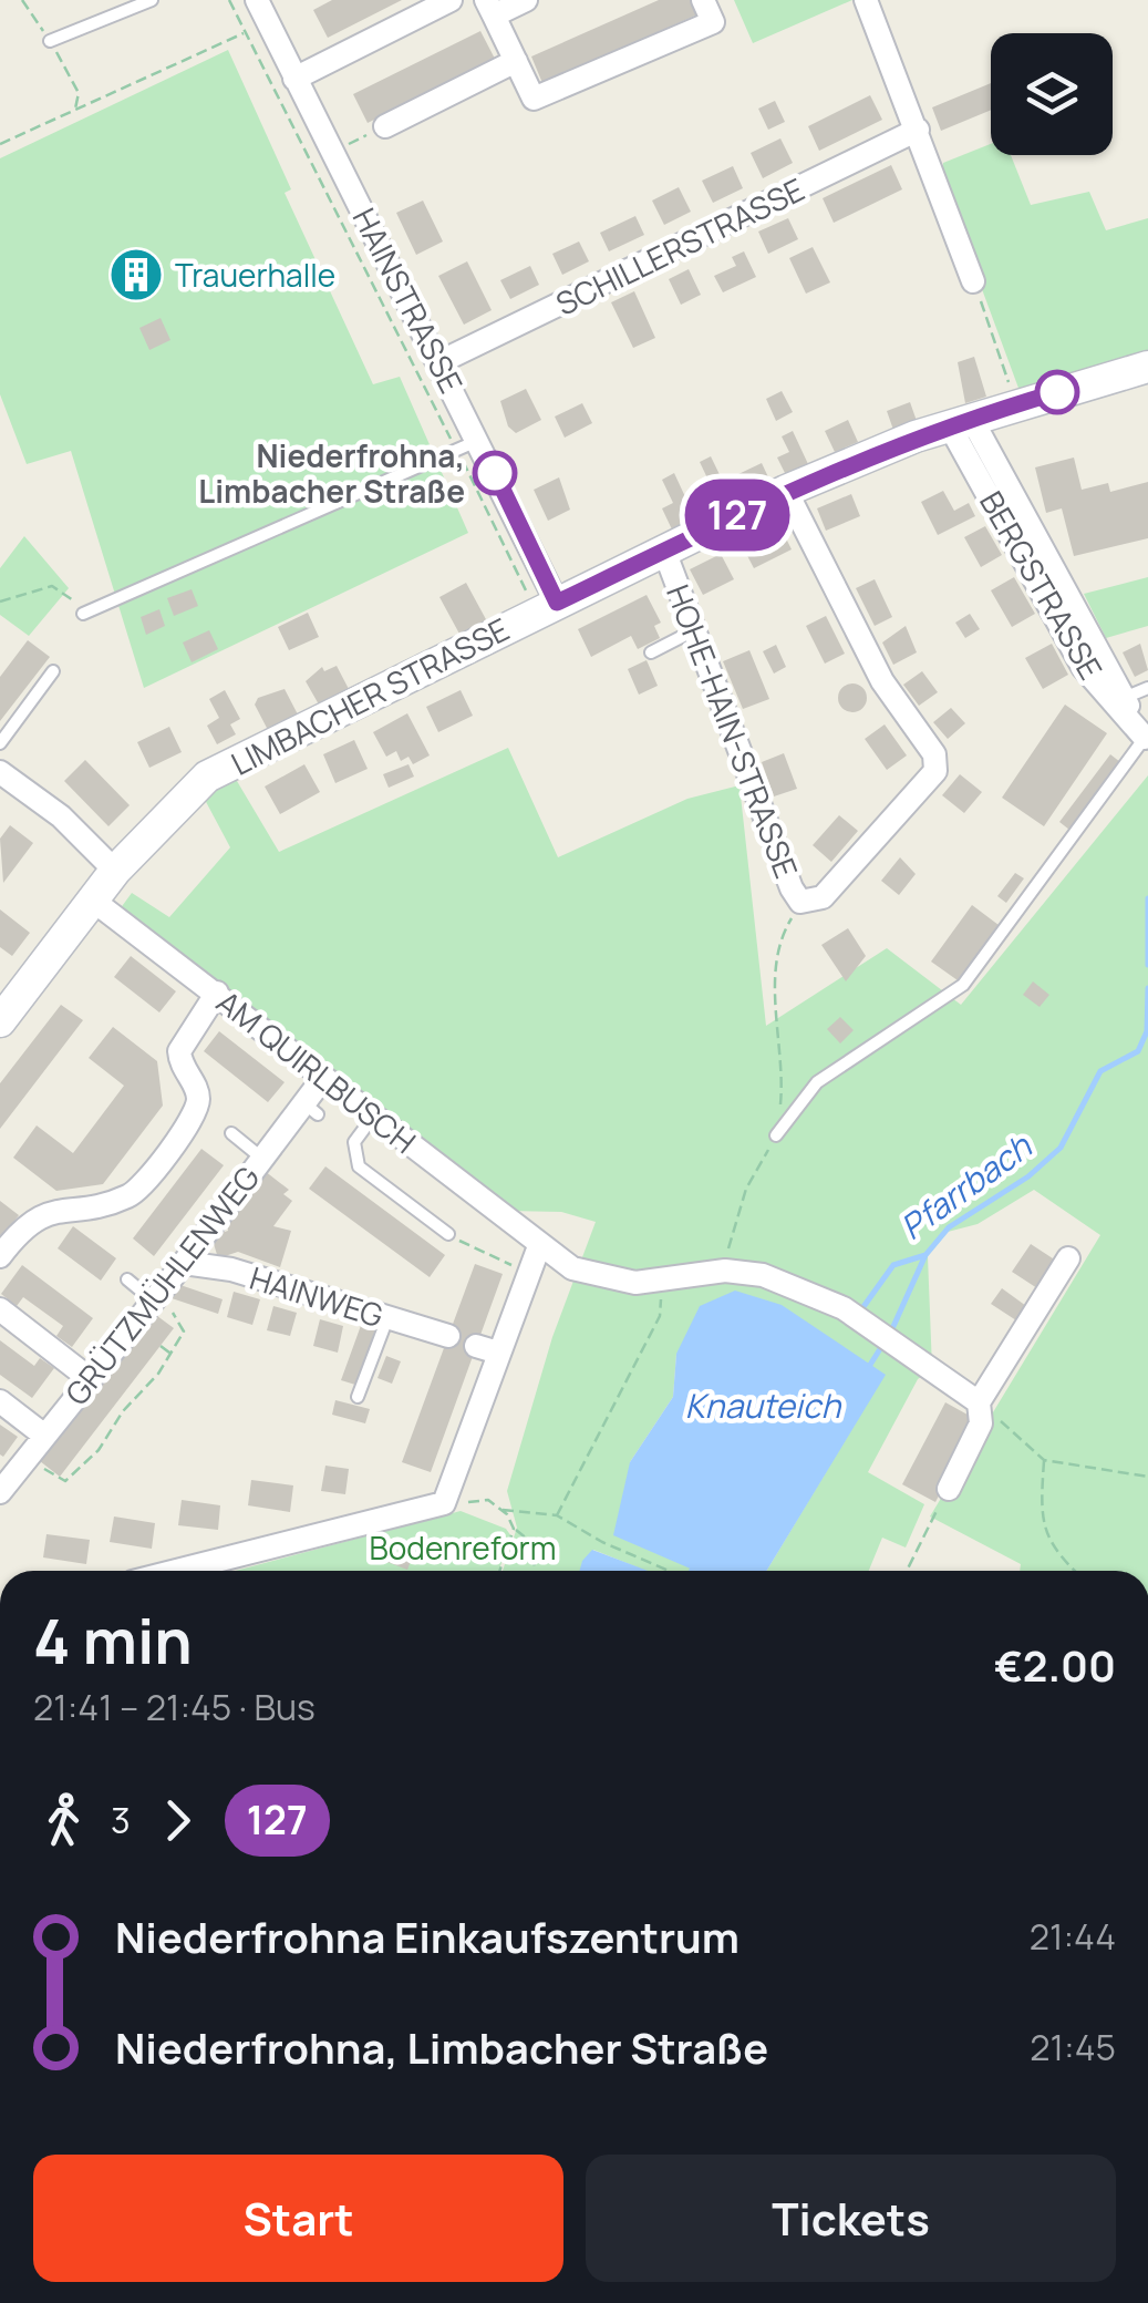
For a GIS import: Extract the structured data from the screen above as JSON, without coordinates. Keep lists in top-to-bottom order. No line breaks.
{"streets":{"street":["SCHILLERSTRASSE","HAINSTRASSE","BERGSTRASSE","LIMBACHER STRASSE","HOHE-HAIN-STRASSE","AM QUIRLBUSCH","GRÜTZMÜHLENWEG","HAINWEG"]},"crossings":[["SCHILLERSTRASSE","HAINSTRASSE"],["HAINSTRASSE","LIMBACHER STRASSE"],["BERGSTRASSE","LIMBACHER STRASSE"],["LIMBACHER STRASSE","HOHE-HAIN-STRASSE"],["LIMBACHER STRASSE","AM QUIRLBUSCH"],["AM QUIRLBUSCH","GRÜTZMÜHLENWEG"],["GRÜTZMÜHLENWEG","HAINWEG"]],"water":["Pfarrbach","Knauteich"],"parks":["Bodenreform"],"places":{"building":["Trauerhalle"],"other":["Niederfrohna, Limbacher Straße"]},"lines":["bus line 127"],"page":{"on_map":"127","heading":["4 min","21:41 – 21:45 · Bus","€2.00"],"legs":["3","127"],"list":[{"name":"Niederfrohna Einkaufszentrum","value":"21:44"},{"name":"Niederfrohna, Limbacher Straße","value":"21:45"}],"buttons":["Start","Tickets"]}}
